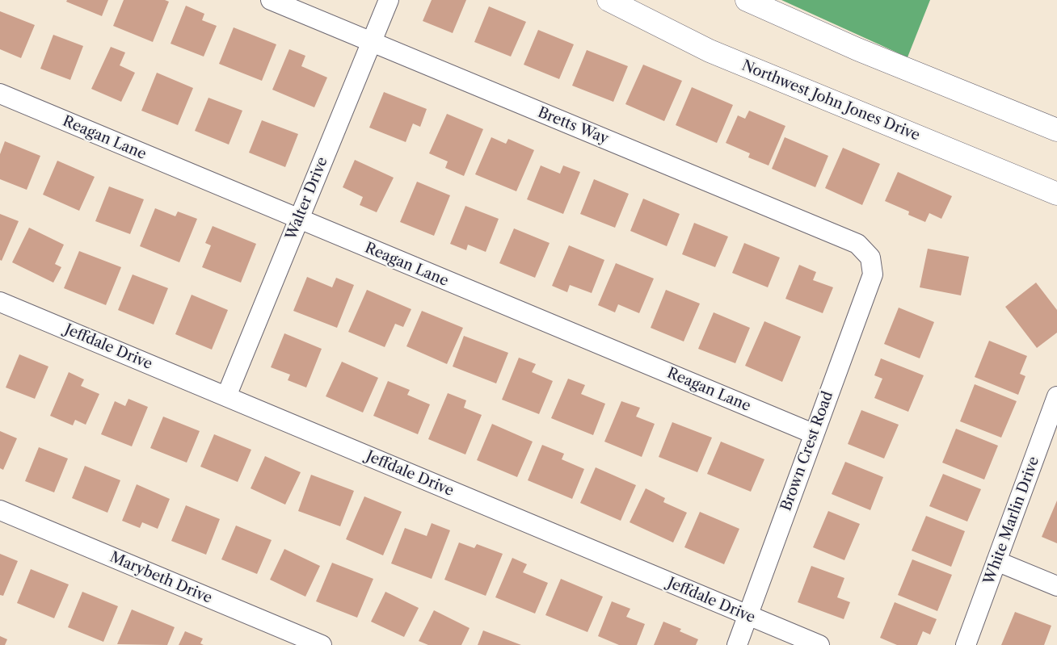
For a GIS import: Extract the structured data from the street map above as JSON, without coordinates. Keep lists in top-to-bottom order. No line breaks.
{"streets":{"main road":["Northwest John Jones Drive"],"street":["Bretts Way","Reagan Lane","Walter Drive","Jeffdale Drive","Brown Crest Road","White Marlin Drive","Marybeth Drive"]},"crossings":[["Bretts Way","Walter Drive"],["Bretts Way","Brown Crest Road"],["Reagan Lane","Walter Drive"],["Reagan Lane","Brown Crest Road"],["Walter Drive","Jeffdale Drive"],["Jeffdale Drive","Brown Crest Road"]]}
